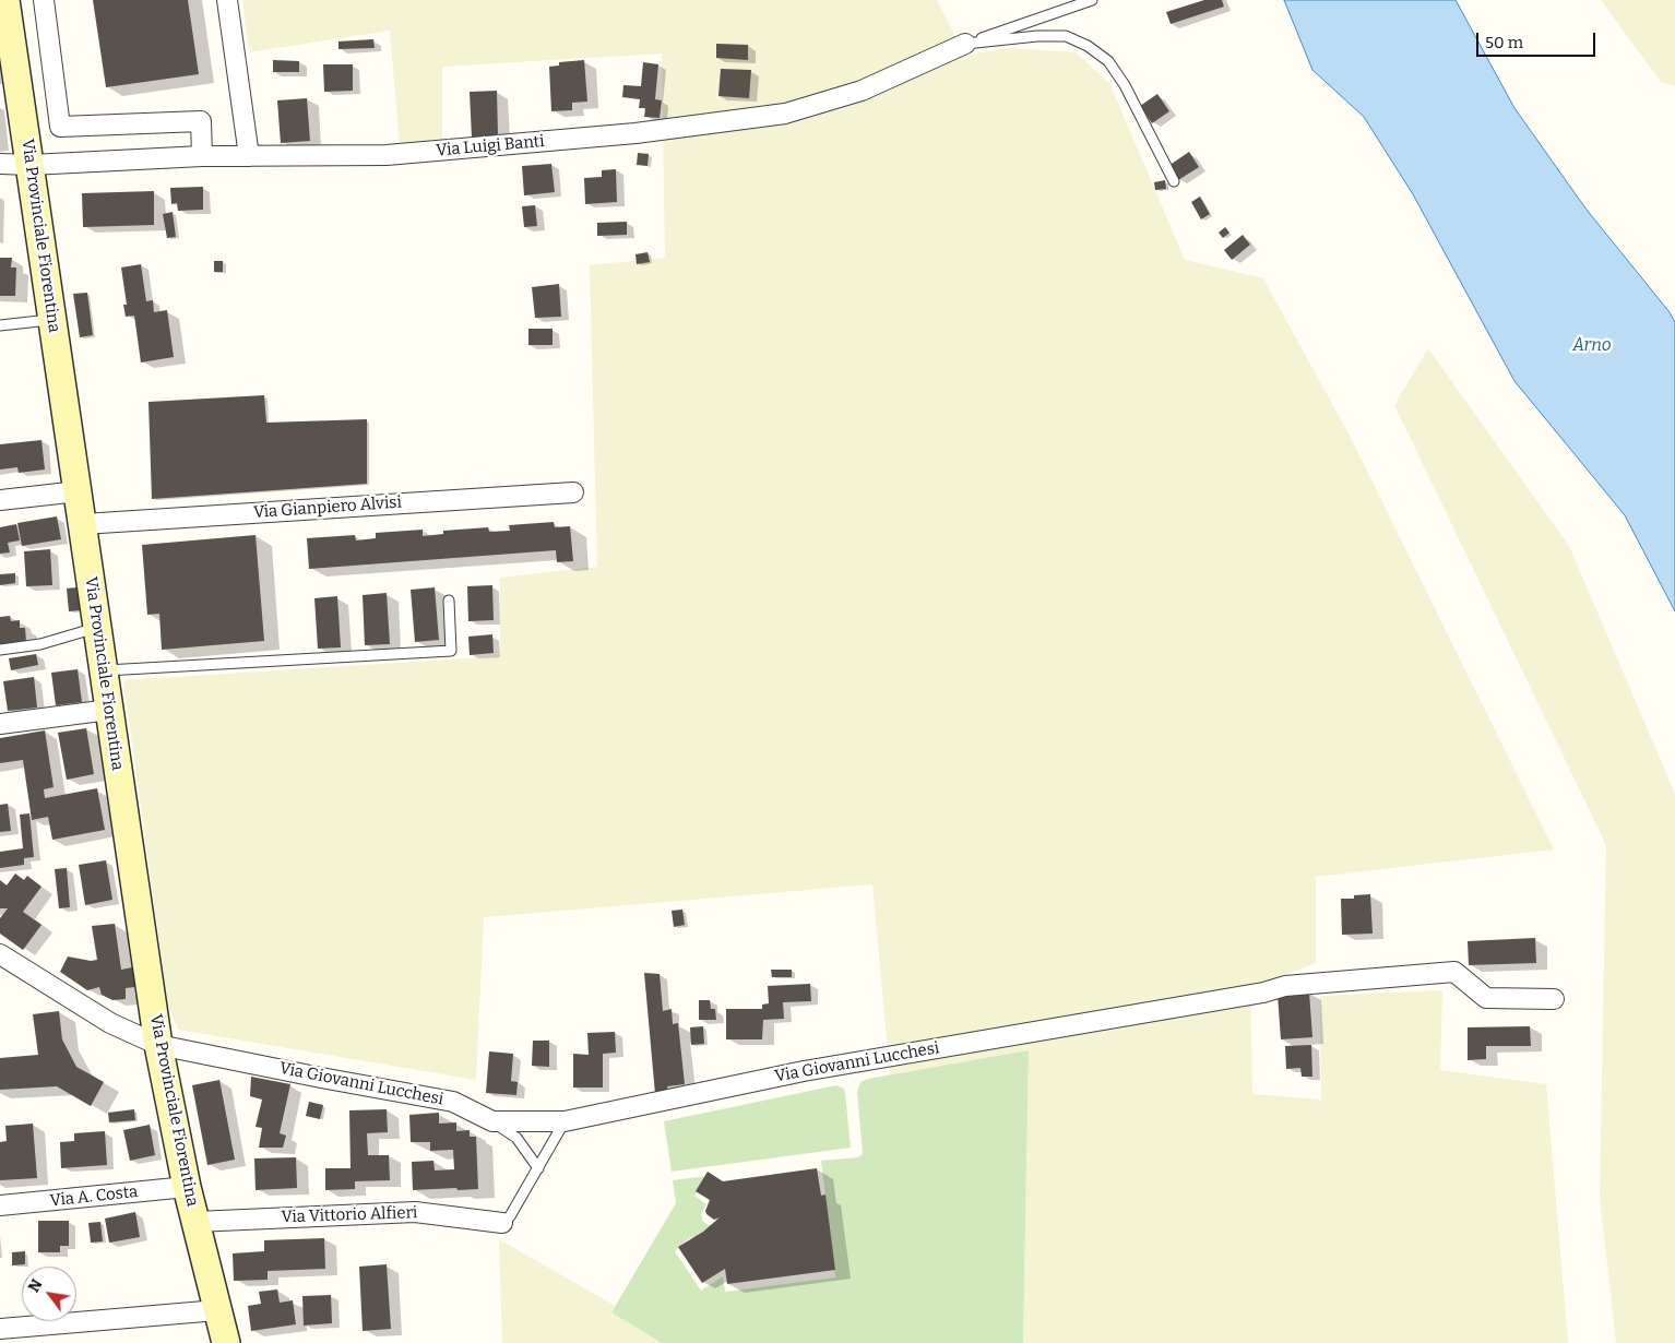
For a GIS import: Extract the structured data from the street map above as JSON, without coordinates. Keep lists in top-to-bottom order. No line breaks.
{"streets":{"main road":["Via Provinciale Fiorentina"],"street":["Via Luigi Banti","Via Gianpiero Alvisi","Via Giovanni Lucchesi","Via A. Costa","Via Vittorio Alfieri"]},"crossings":[["Via Luigi Banti","Via Provinciale Fiorentina"],["Via Provinciale Fiorentina","Via Gianpiero Alvisi"],["Via Provinciale Fiorentina","Via Giovanni Lucchesi"],["Via Provinciale Fiorentina","Via A. Costa"],["Via Provinciale Fiorentina","Via Vittorio Alfieri"]],"water":["Arno"],"scale_bar":"50 m","north":"top left"}
